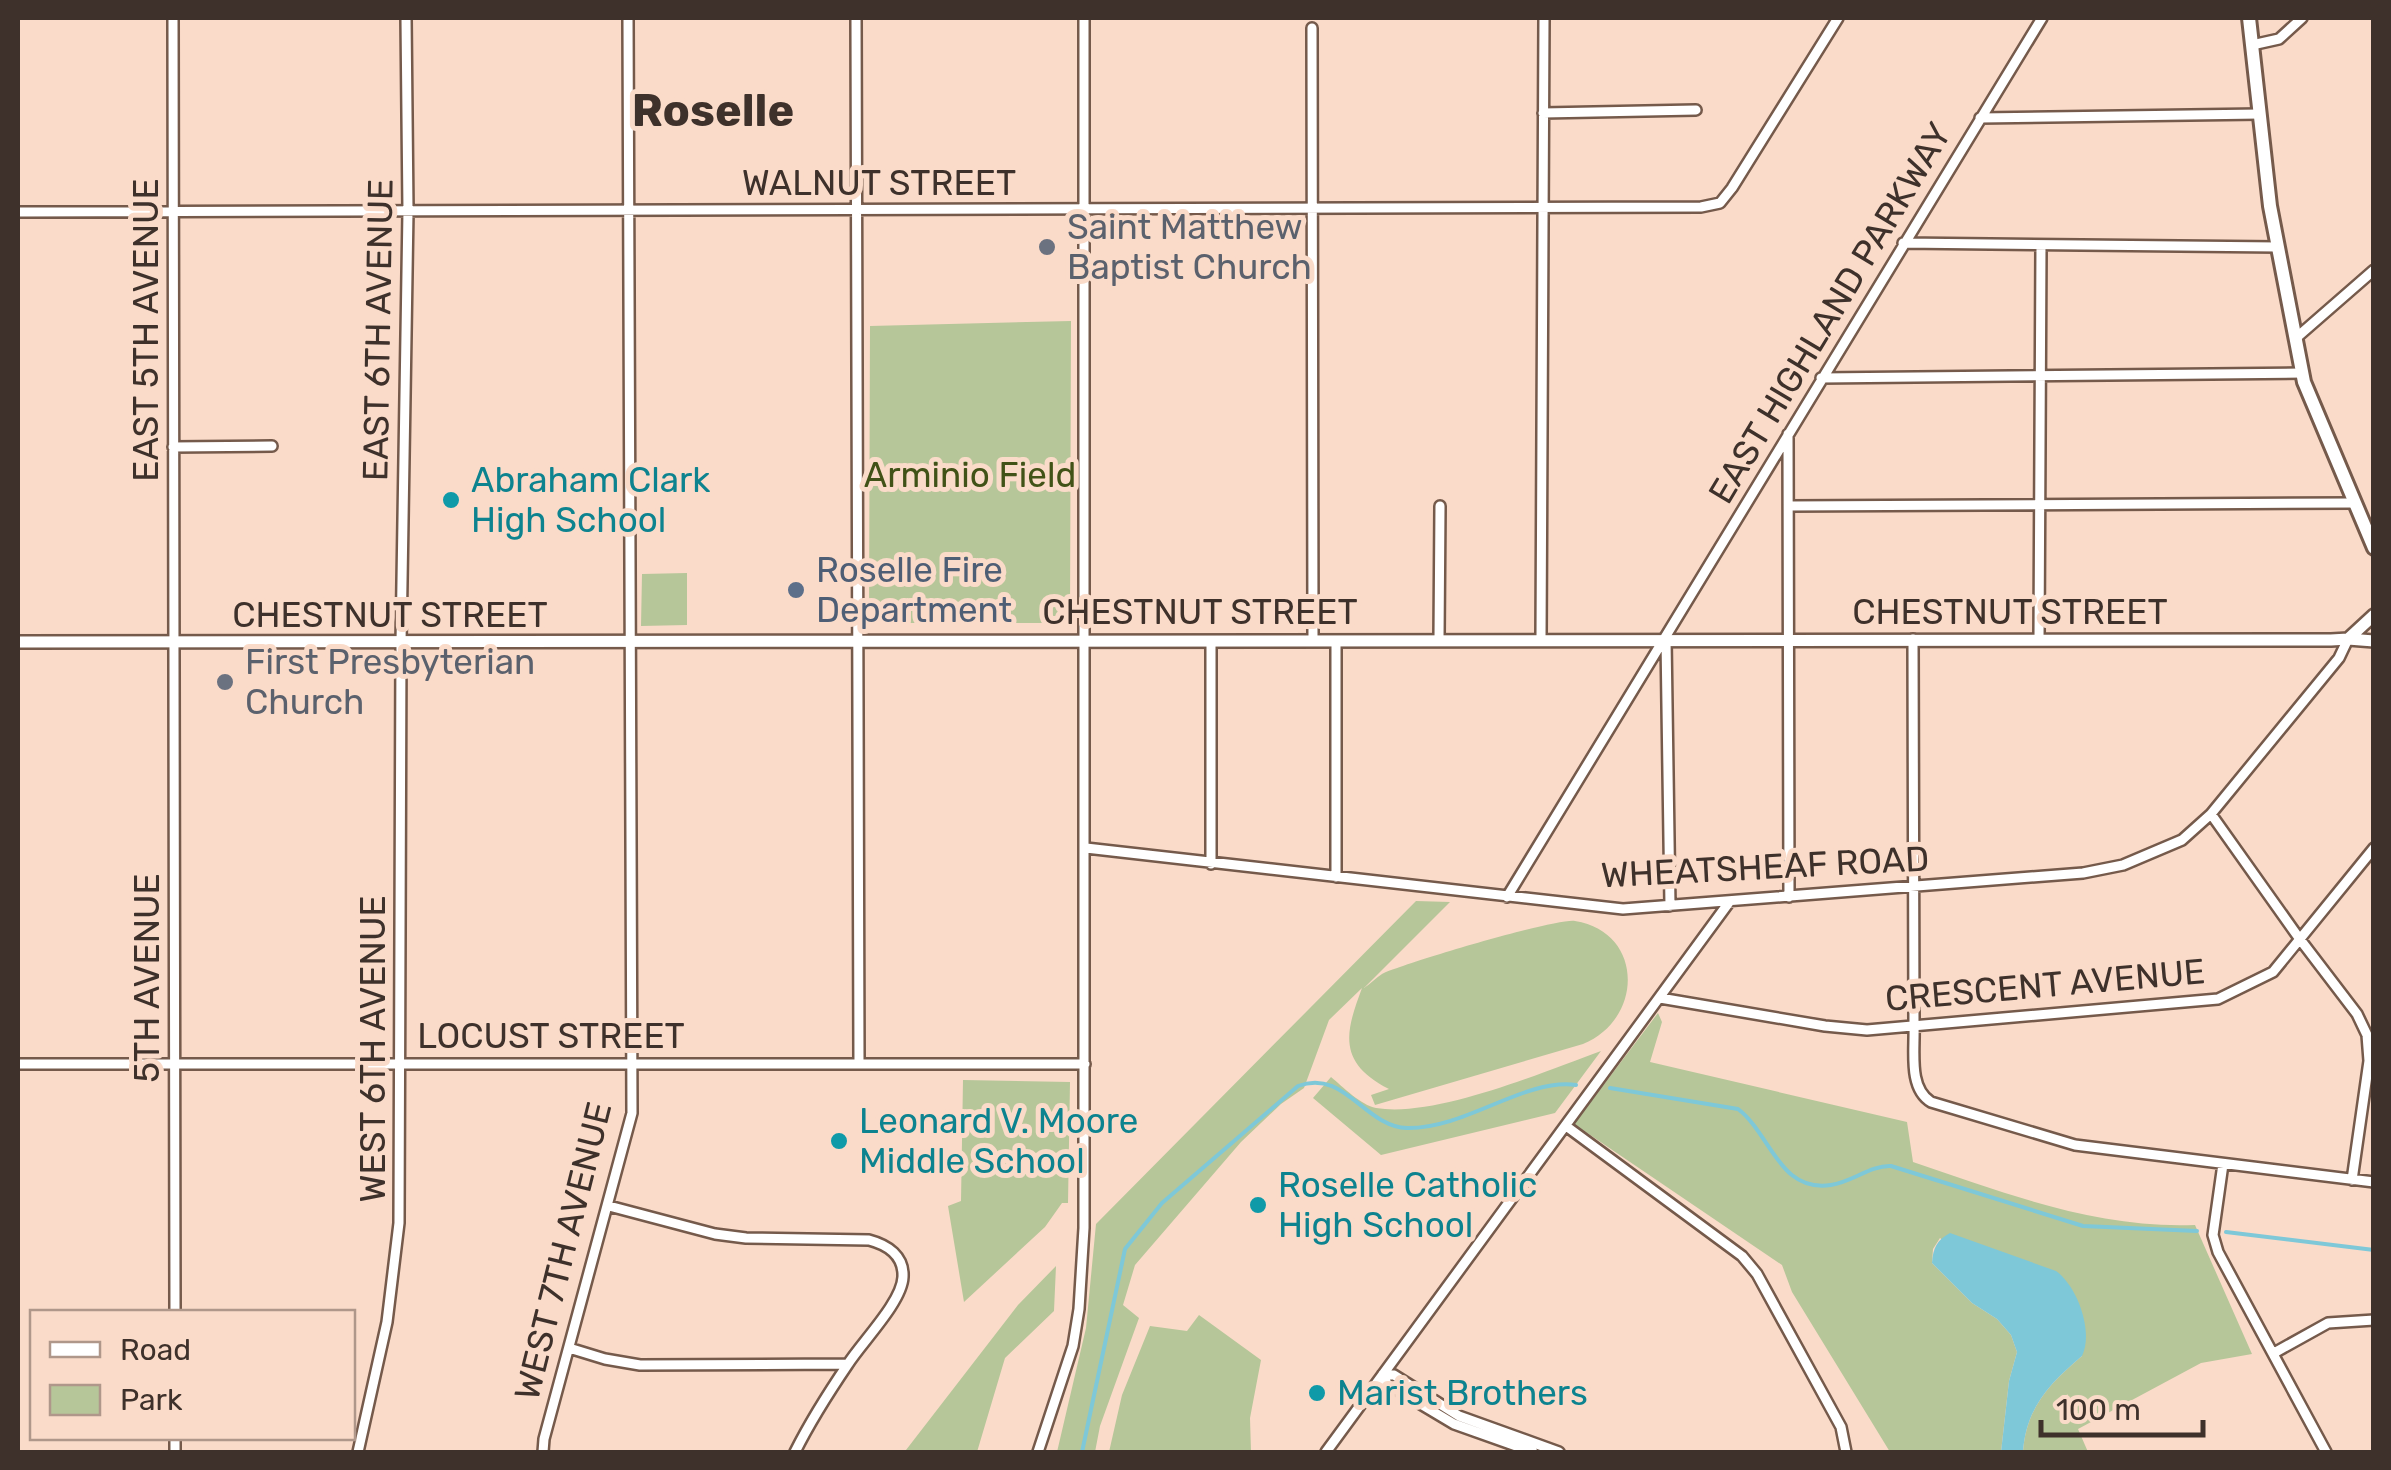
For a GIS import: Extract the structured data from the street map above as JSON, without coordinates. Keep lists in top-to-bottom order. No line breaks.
{"streets":{"street":["WALNUT STREET","EAST HIGHLAND PARKWAY","EAST 5TH AVENUE","EAST 6TH AVENUE","CHESTNUT STREET","WHEATSHEAF ROAD","5TH AVENUE","CRESCENT AVENUE","LOCUST STREET","WEST 6TH AVENUE","WEST 7TH AVENUE"]},"crossings":[["WALNUT STREET","EAST 5TH AVENUE"],["WALNUT STREET","EAST 6TH AVENUE"],["WALNUT STREET","WEST 7TH AVENUE"],["EAST HIGHLAND PARKWAY","CHESTNUT STREET"],["EAST HIGHLAND PARKWAY","WHEATSHEAF ROAD"],["EAST 5TH AVENUE","CHESTNUT STREET"],["EAST 5TH AVENUE","5TH AVENUE"],["EAST 6TH AVENUE","CHESTNUT STREET"],["EAST 6TH AVENUE","WEST 6TH AVENUE"],["CHESTNUT STREET","WHEATSHEAF ROAD"],["CHESTNUT STREET","5TH AVENUE"],["CHESTNUT STREET","WEST 6TH AVENUE"],["CHESTNUT STREET","WEST 7TH AVENUE"],["5TH AVENUE","LOCUST STREET"],["LOCUST STREET","WEST 6TH AVENUE"],["LOCUST STREET","WEST 7TH AVENUE"]],"districts":["Roselle"],"parks":["Arminio Field"],"places":["Saint Matthew Baptist Church","Abraham Clark High School","Roselle Fire Department","First Presbyterian Church","Leonard V. Moore Middle School","Roselle Catholic High School","Marist Brothers"],"legend":["Road","Park"],"scale_bar":"100 m"}
